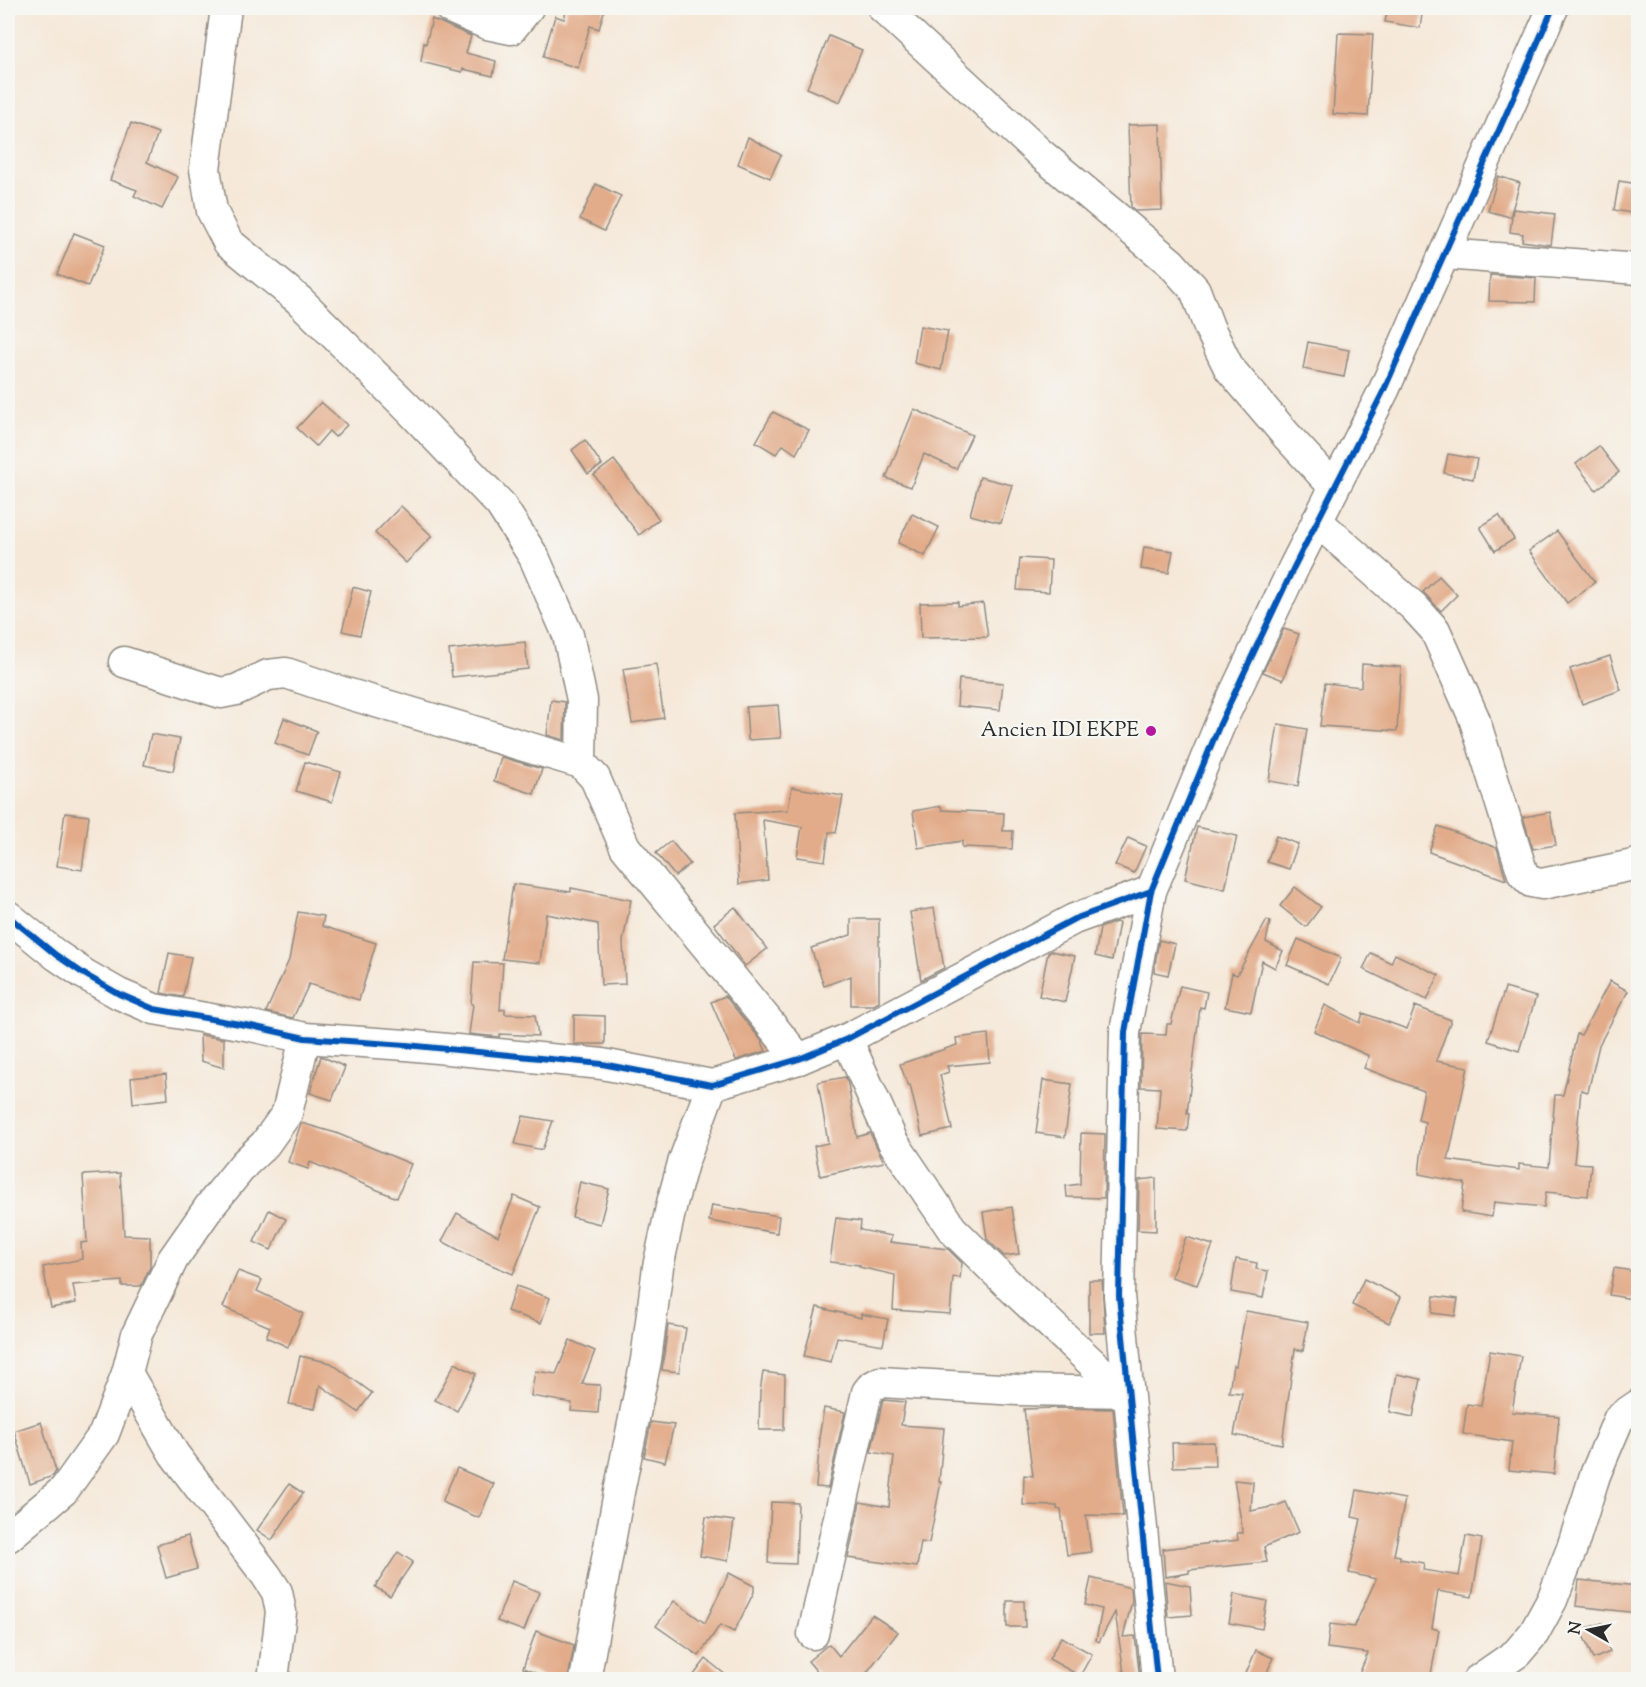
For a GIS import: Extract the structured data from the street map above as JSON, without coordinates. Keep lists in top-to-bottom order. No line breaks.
{"places":["Ancien IDI EKPE"],"north":"left"}
